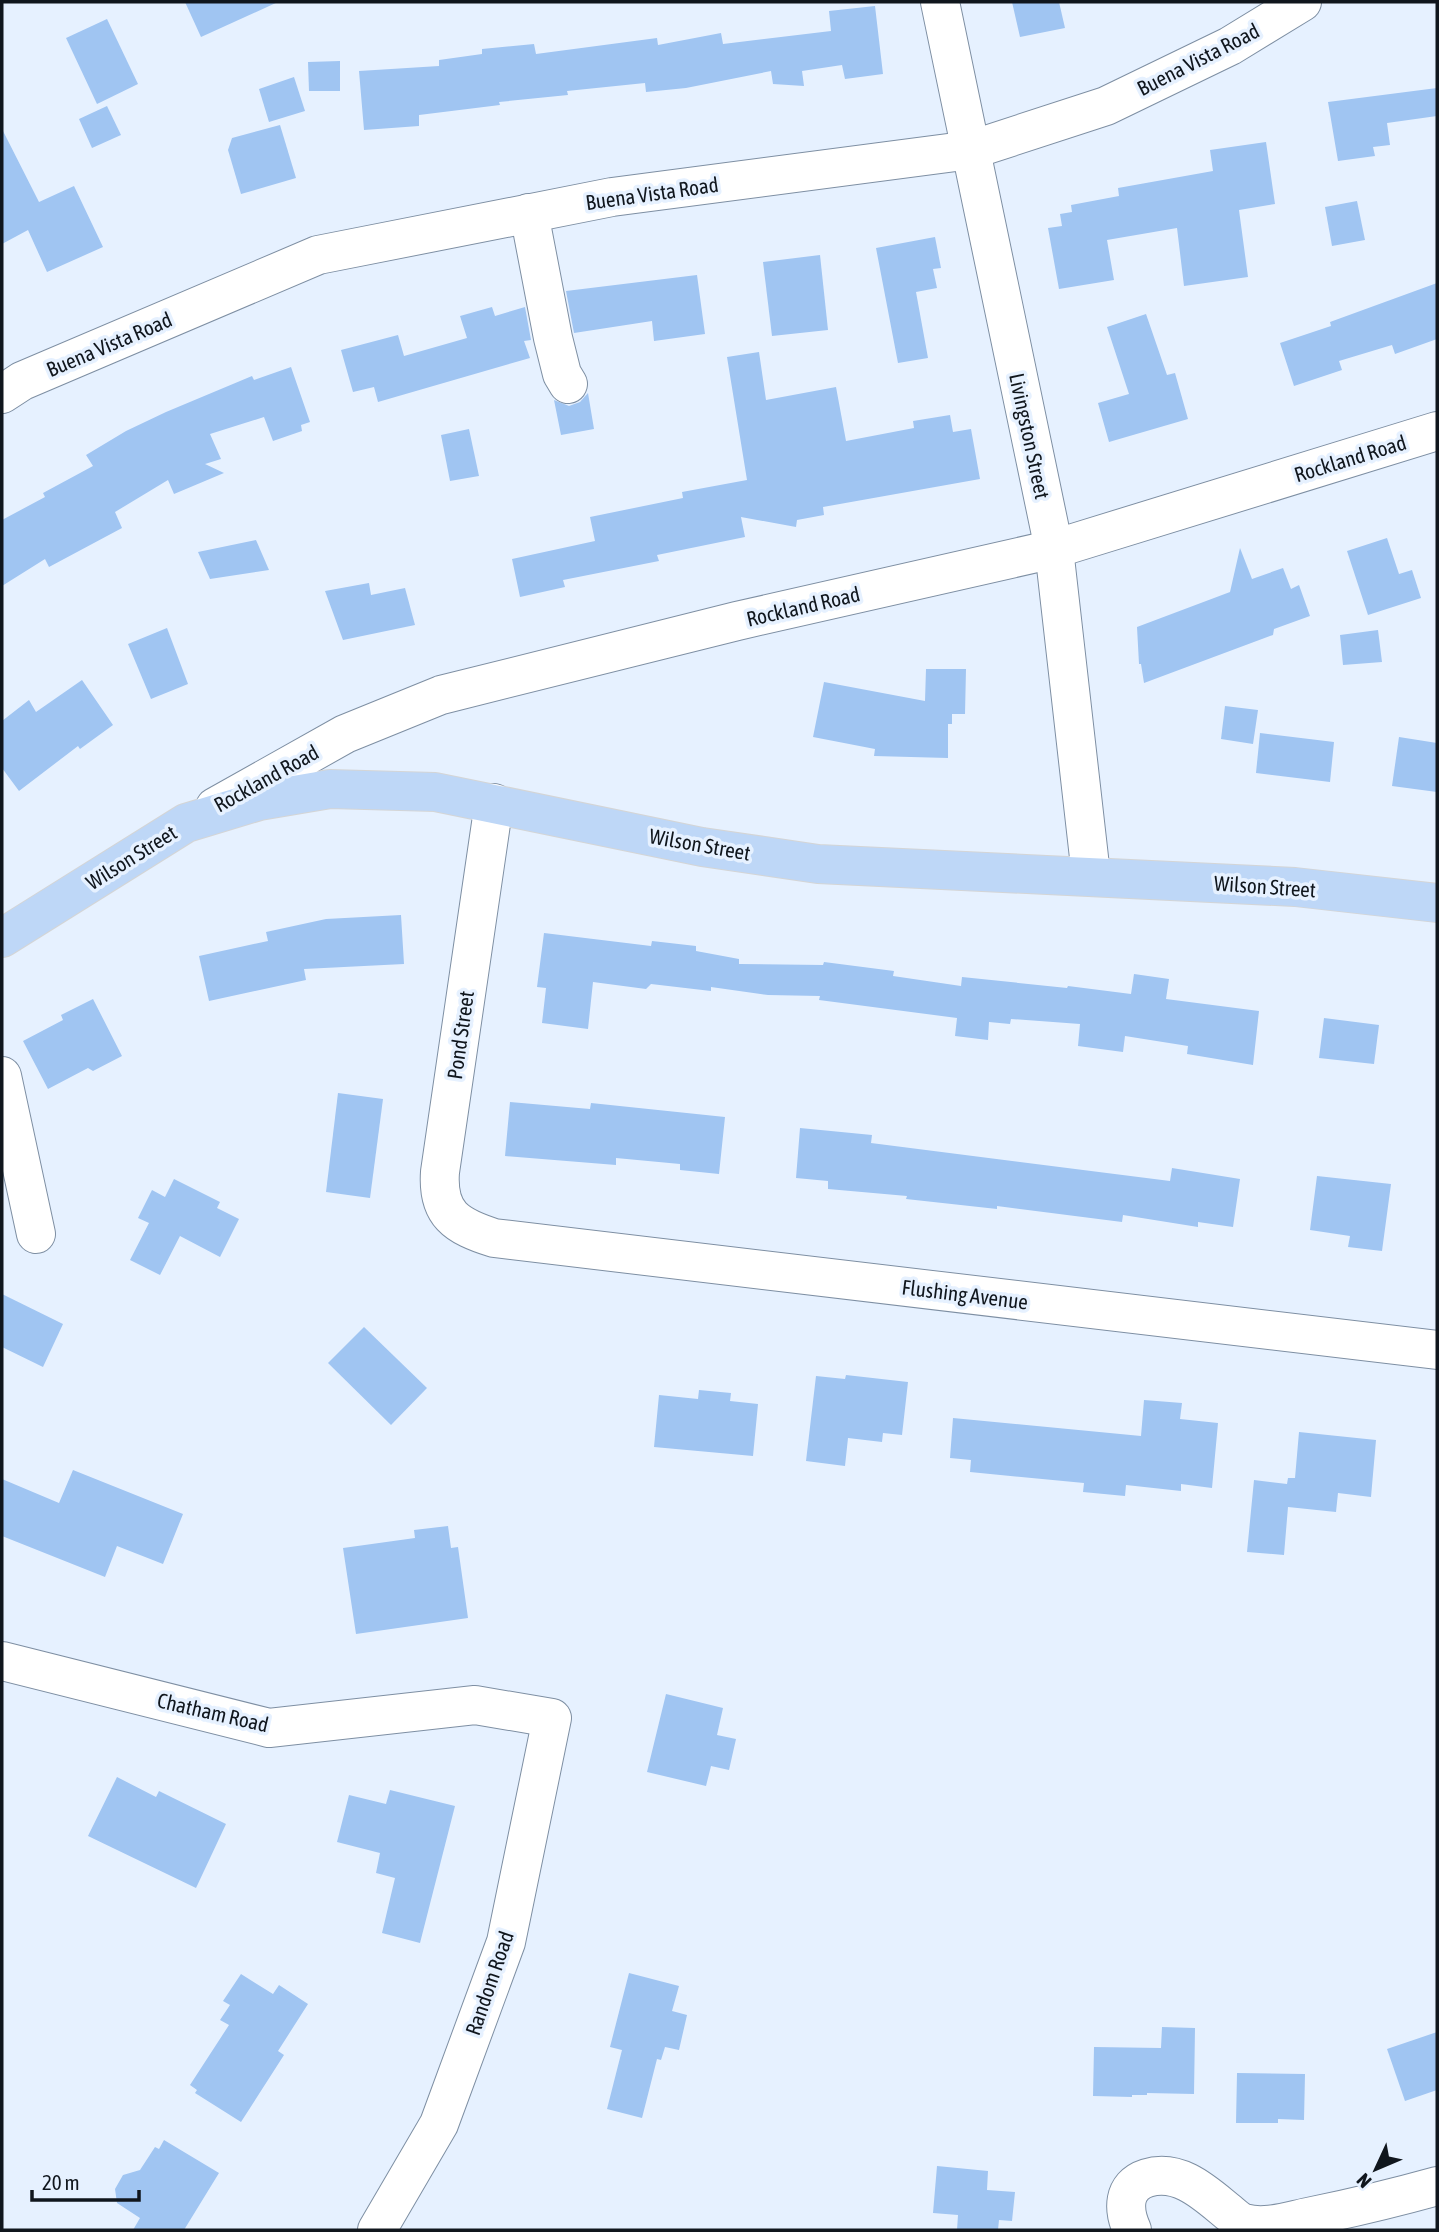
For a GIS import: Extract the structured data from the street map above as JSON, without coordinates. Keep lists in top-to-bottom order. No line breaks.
{"streets":{"main road":["Wilson Street"],"street":["Buena Vista Road","Livingston Street","Rockland Road","Pond Street","Flushing Avenue","Chatham Road","Random Road"]},"crossings":[["Buena Vista Road","Livingston Street"],["Livingston Street","Rockland Road"],["Livingston Street","Wilson Street"],["Rockland Road","Wilson Street"],["Wilson Street","Pond Street"],["Pond Street","Flushing Avenue"],["Chatham Road","Random Road"]],"scale_bar":"20 m","north":"bottom left"}
